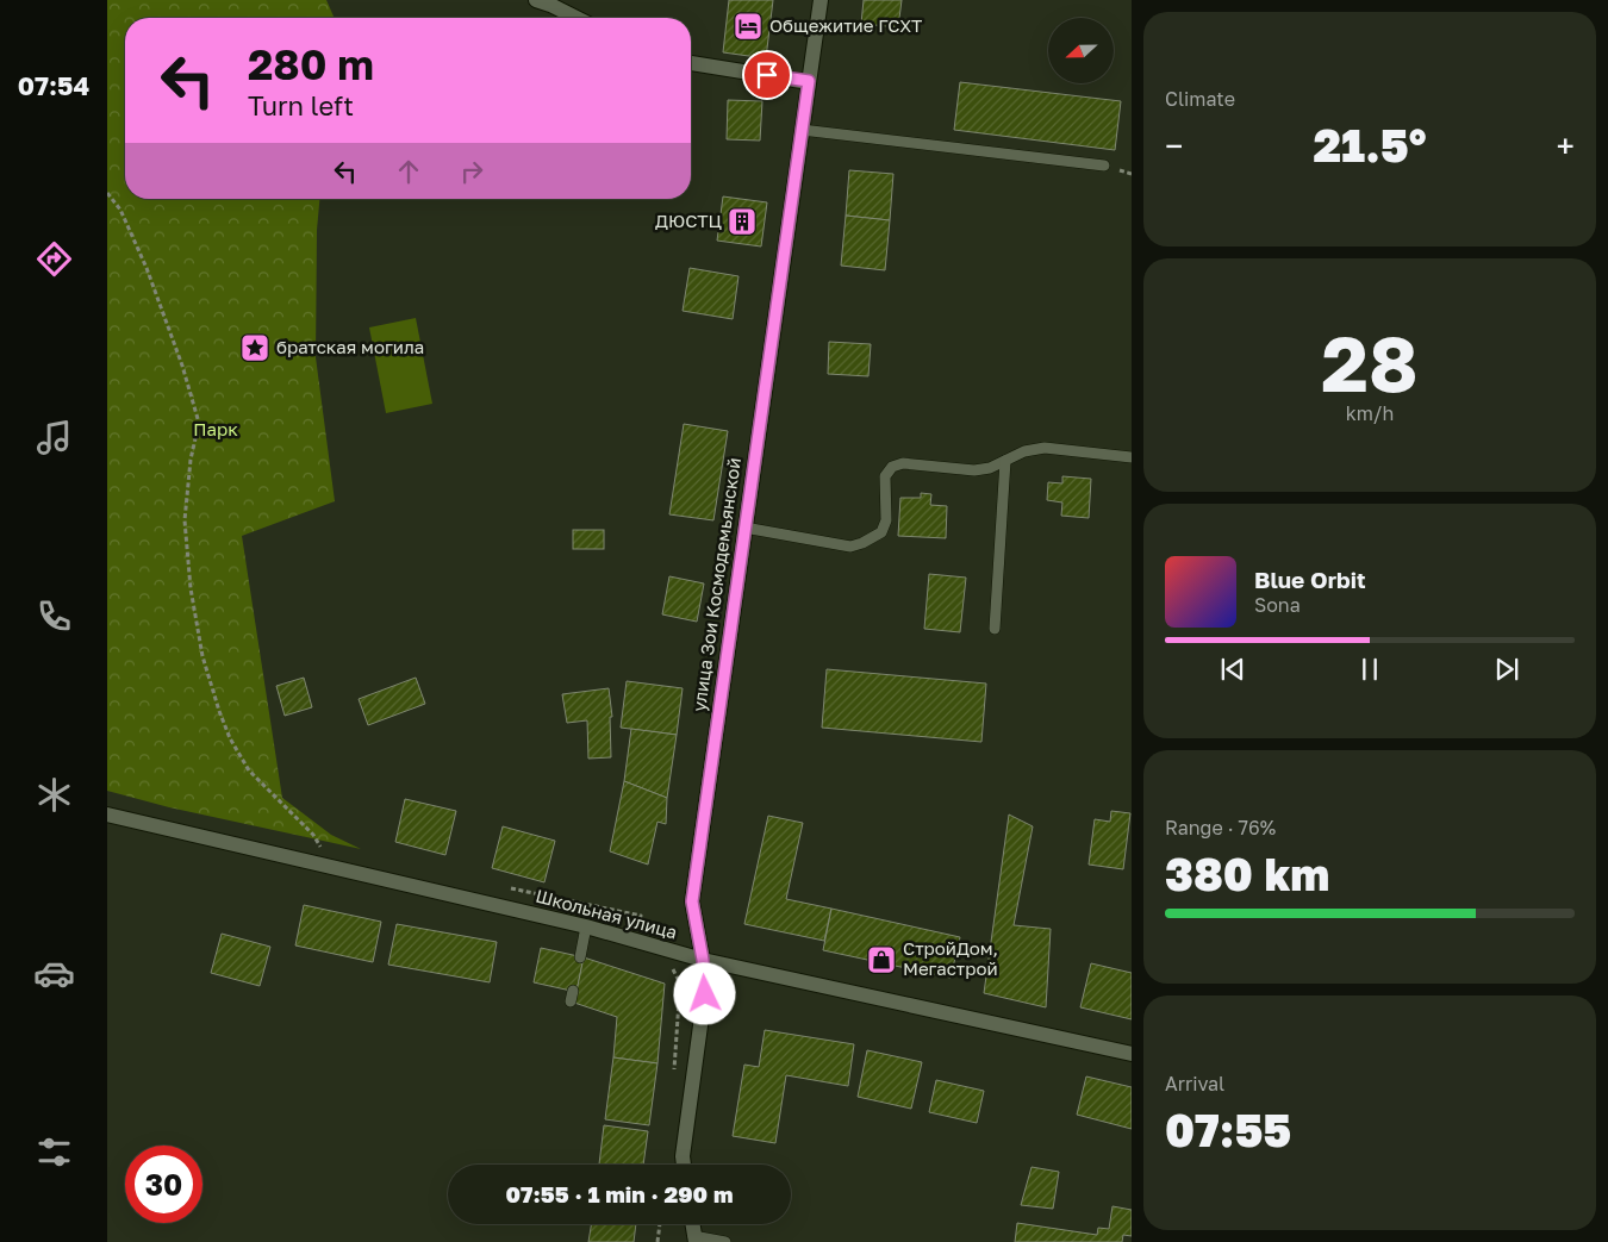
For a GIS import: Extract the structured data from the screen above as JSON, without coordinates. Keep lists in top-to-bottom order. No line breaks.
{"streets":{"street":["улица Зои Космодемьянской","Школьная улица"]},"crossings":[["улица Зои Космодемьянской","Школьная улица"]],"parks":["Парк"],"places":{"hotel":["Общежитие ГСХТ"],"building":["ДЮСТЦ"],"place":["братская могила"],"shop":["СтройДом, Мегастрой"]},"north":"left","page":{"tabs":"07:54","tile":["Climate",["28","km/h"],["Range · 76%","380 km"],["Arrival","07:55"]],"turn":["280 m","Turn left"],"heat":["−","21.5°","+"],"song":["Blue Orbit","Sona"],"limit":"30","trip":"07:55 · 1 min · 290 m"}}
